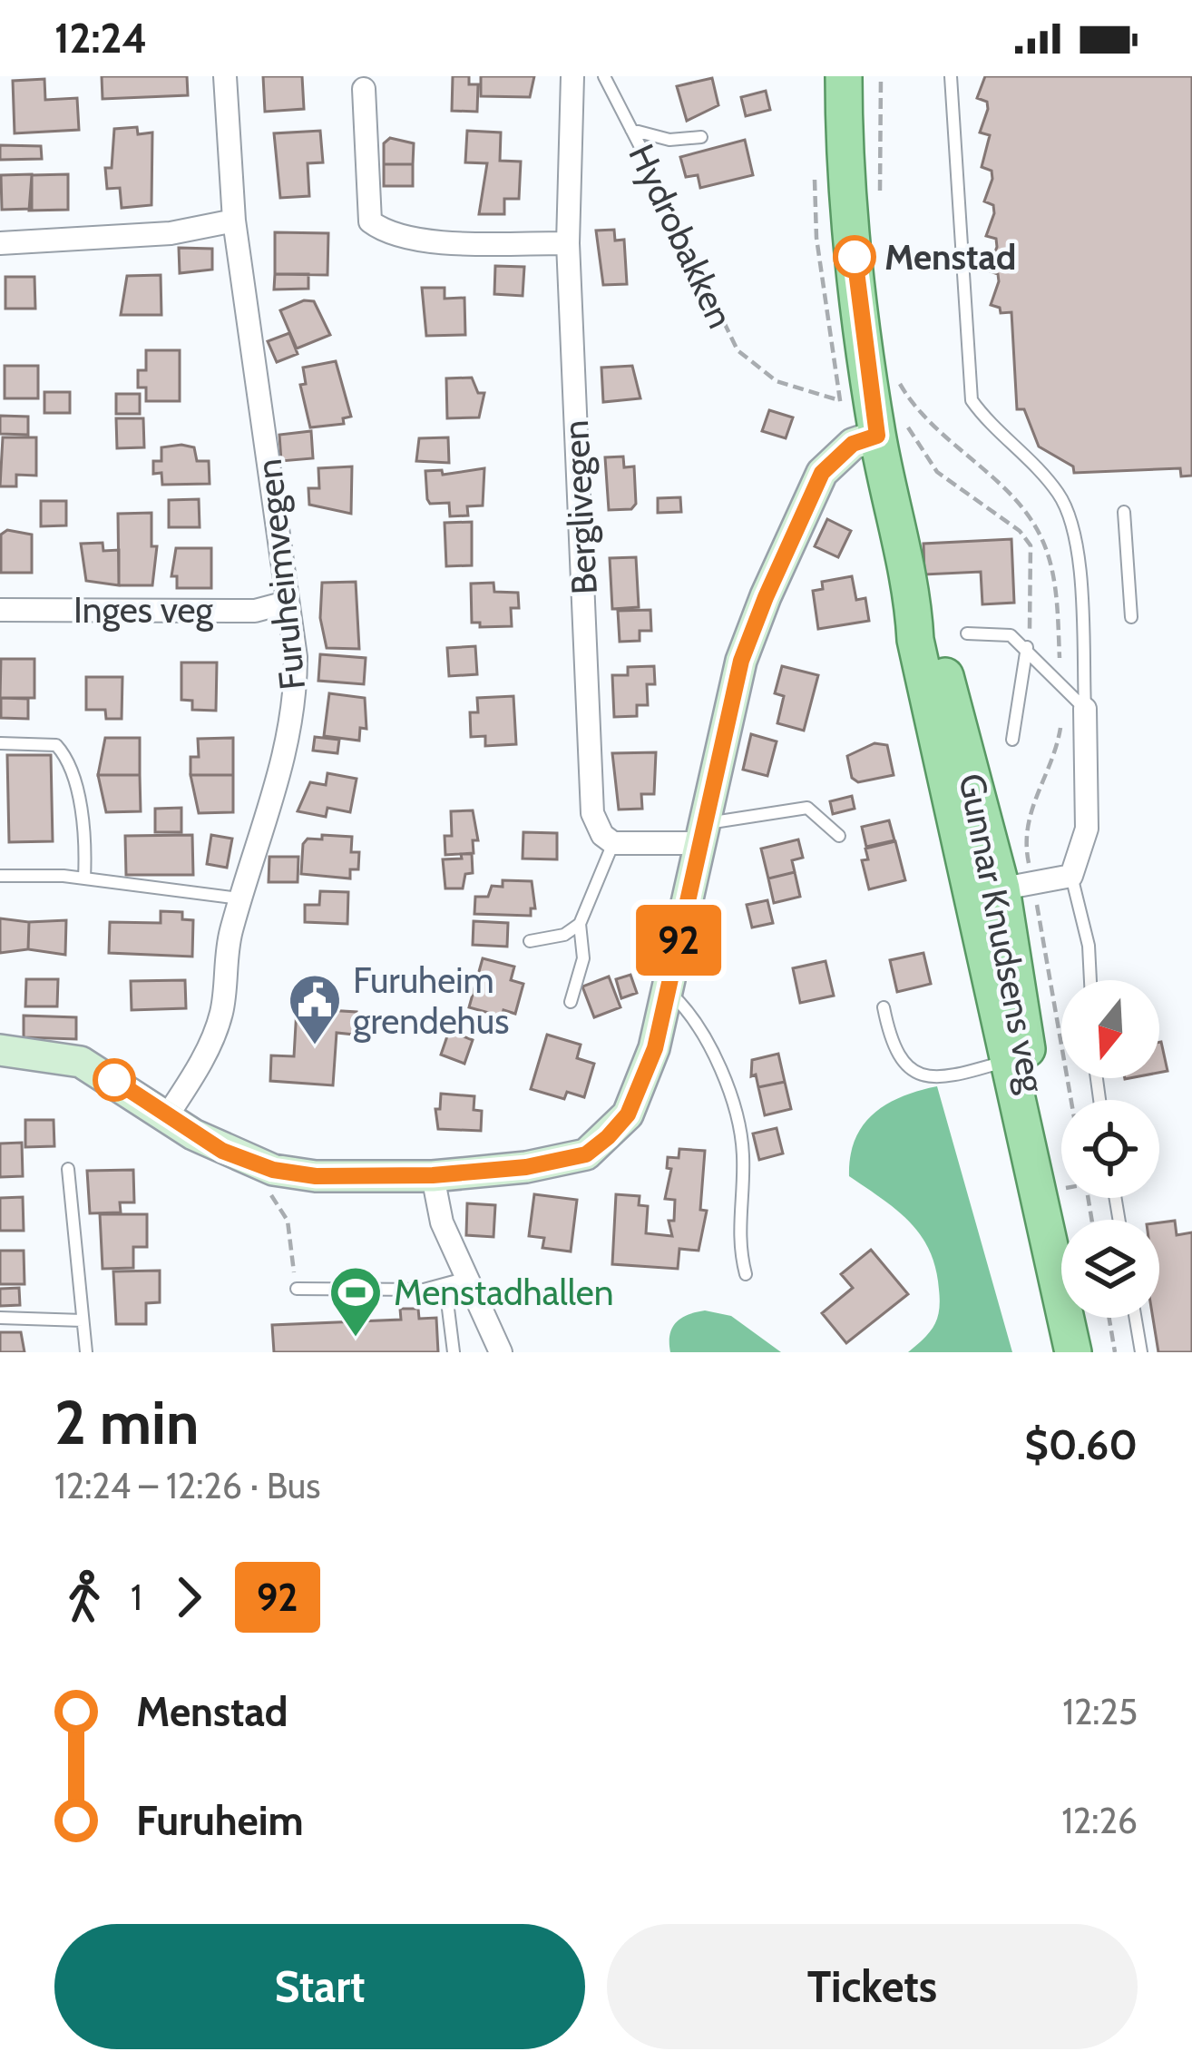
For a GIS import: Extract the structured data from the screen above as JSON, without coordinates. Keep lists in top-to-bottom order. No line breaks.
{"streets":{"main road":["Gunnar Knudsens veg"],"street":["Berglivegen","Furuheimvegen","Inges veg"],"lane":["Hydrobakken"]},"crossings":[["Furuheimvegen","Inges veg"]],"places":{"other":["Menstad"],"public building":["Furuheim grendehus"],"sports":["Menstadhallen"]},"lines":["bus line 92"],"north":"bottom","page":{"status":"12:24","on_map":"92","heading":["2 min","12:24 – 12:26 · Bus","$0.60"],"legs":["1","92"],"list":[{"name":"Menstad","value":"12:25"},{"name":"Furuheim","value":"12:26"}],"buttons":["Start","Tickets"]}}
